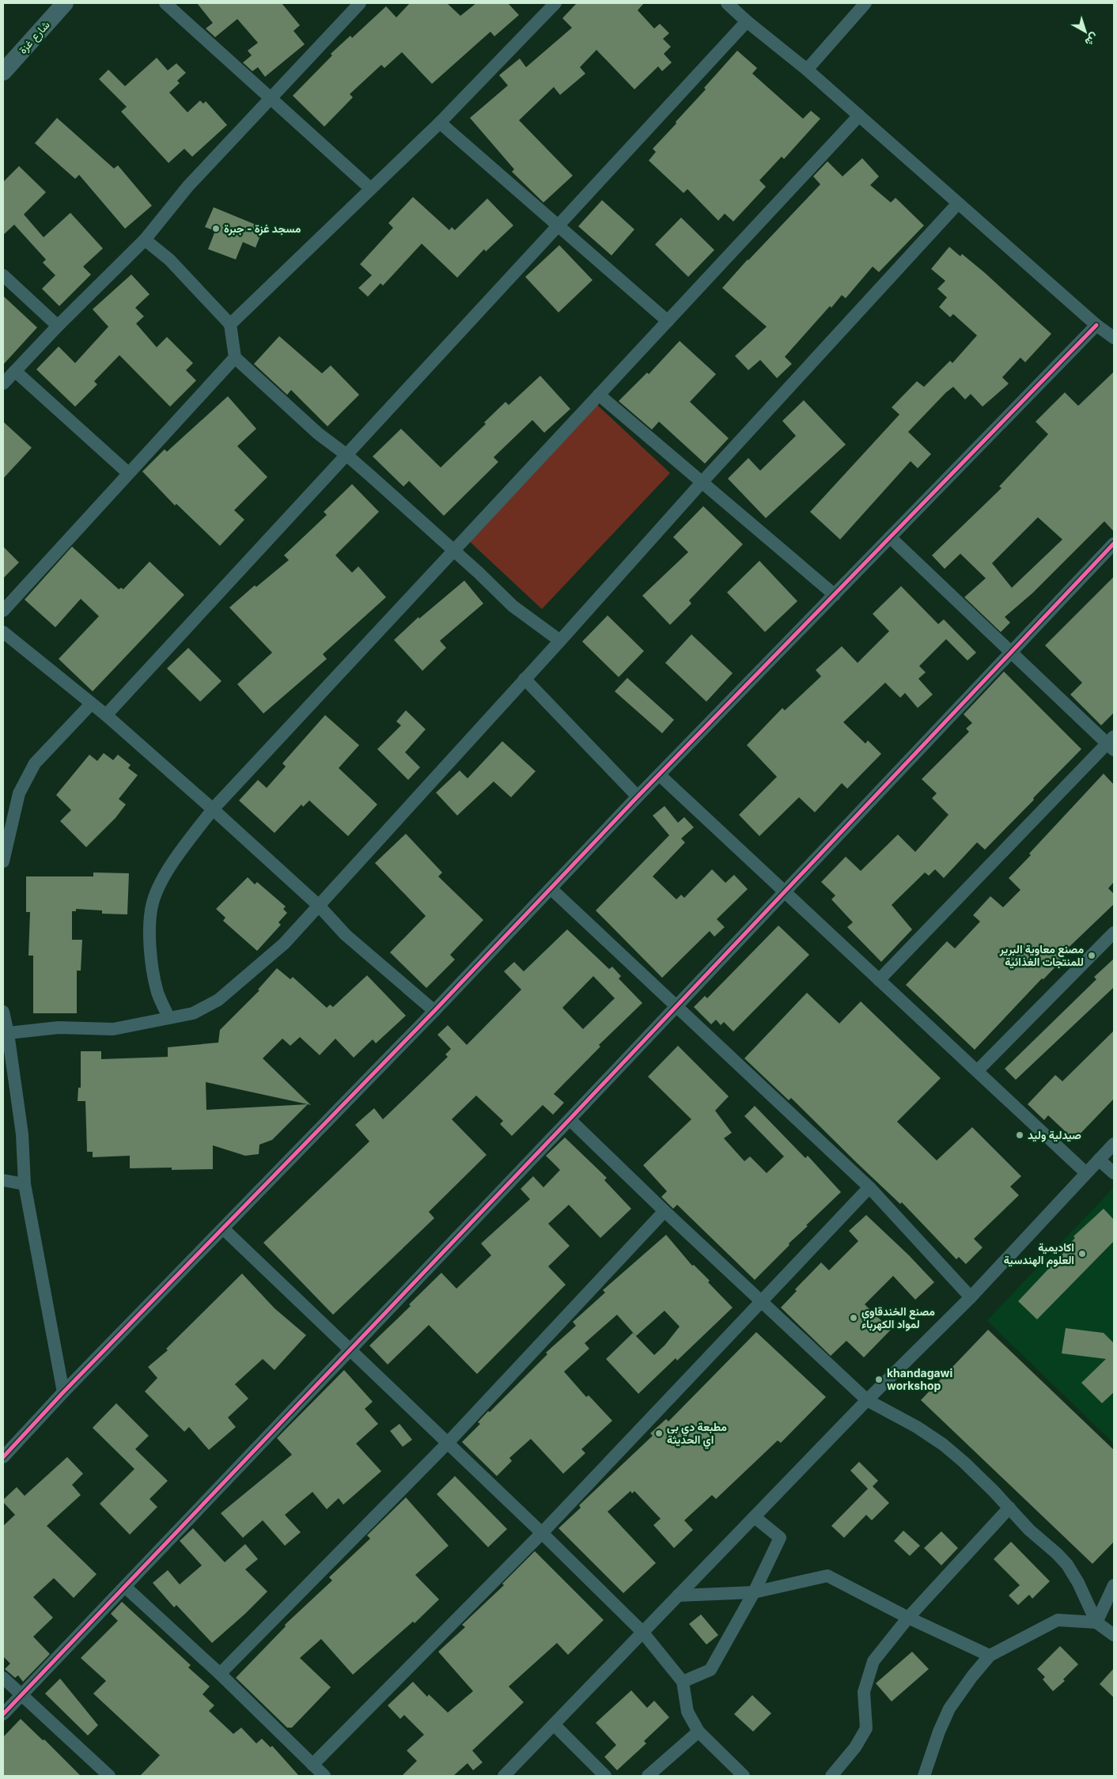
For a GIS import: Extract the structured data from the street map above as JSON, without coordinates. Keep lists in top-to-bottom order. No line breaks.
{"streets":{"main road":["شارع غزة"]},"places":["مسجد غزة - جبرة","مصنع معاوية البرير للمنتجات الغذائية","صيدلية وليد","اكاديمية العلوم الهندسية","مصنع الخندقاوي لمواد الكهرباء","khandagawi workshop","مطبعة دي بي اي الحديثة"],"north":"bottom right"}
